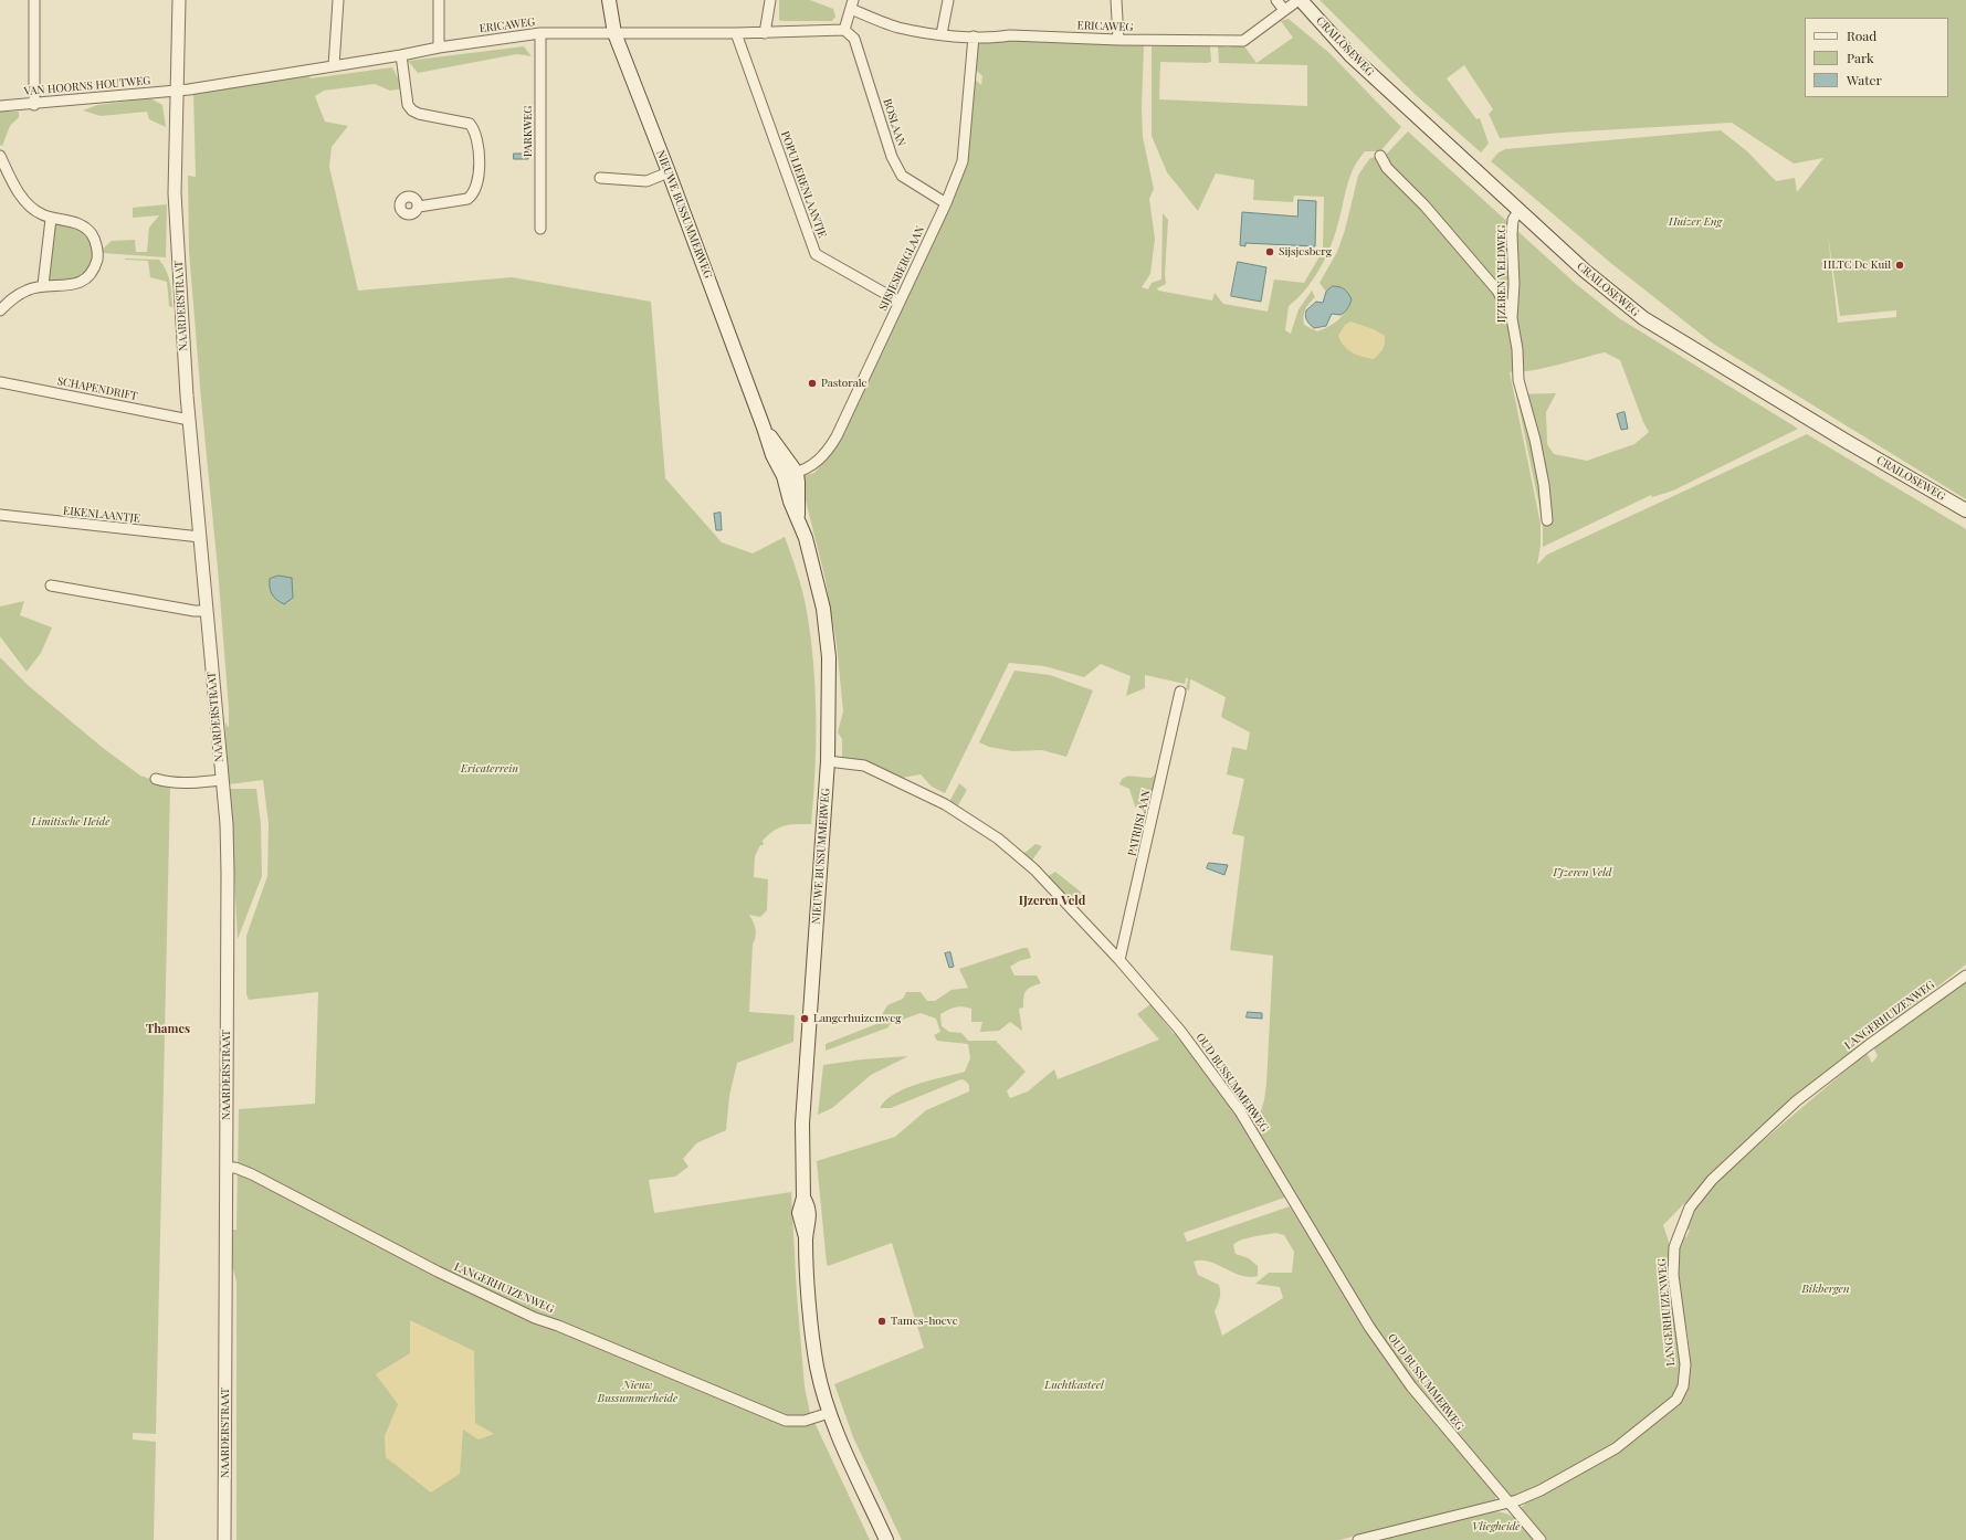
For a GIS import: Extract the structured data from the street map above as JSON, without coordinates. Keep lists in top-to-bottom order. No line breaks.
{"streets":{"main road":["CRAILOSEWEG","NIEUWE BUSSUMMERWEG"],"street":["ERICAWEG","VAN HOORNS HOUTWEG","BOSLAAN","PARKWEG","POPULIERENLAANTJE","SIJSJESBERGLAAN","IJZEREN VELDWEG","NAARDERSTRAAT","SCHAPENDRIFT","EIKENLAANTJE","PATRIJSLAAN","LANGERHUIZENWEG","OUD BUSSUMMERWEG"]},"crossings":[["ERICAWEG","CRAILOSEWEG"],["ERICAWEG","VAN HOORNS HOUTWEG"],["ERICAWEG","BOSLAAN"],["ERICAWEG","PARKWEG"],["ERICAWEG","POPULIERENLAANTJE"],["ERICAWEG","NIEUWE BUSSUMMERWEG"],["ERICAWEG","SIJSJESBERGLAAN"],["ERICAWEG","NAARDERSTRAAT"],["CRAILOSEWEG","IJZEREN VELDWEG"],["VAN HOORNS HOUTWEG","NAARDERSTRAAT"],["BOSLAAN","SIJSJESBERGLAAN"],["POPULIERENLAANTJE","SIJSJESBERGLAAN"],["NIEUWE BUSSUMMERWEG","SIJSJESBERGLAAN"],["NIEUWE BUSSUMMERWEG","LANGERHUIZENWEG"],["NIEUWE BUSSUMMERWEG","OUD BUSSUMMERWEG"],["NAARDERSTRAAT","SCHAPENDRIFT"],["NAARDERSTRAAT","EIKENLAANTJE"],["NAARDERSTRAAT","LANGERHUIZENWEG"],["PATRIJSLAAN","OUD BUSSUMMERWEG"],["LANGERHUIZENWEG","OUD BUSSUMMERWEG"]],"districts":["IJzeren Veld","Thames"],"parks":["Huizer Eng","Ericaterrein","Limitische Heide","IJzeren Veld","Bikbergen","Nieuw Bussummerheide","Luchtkasteel","Vliegheide"],"places":["Sijsjesberg","HLTC De Kuil","Pastorale","Langerhuizenweg","Tames-hoeve"],"legend":["Road","Park","Water"]}
